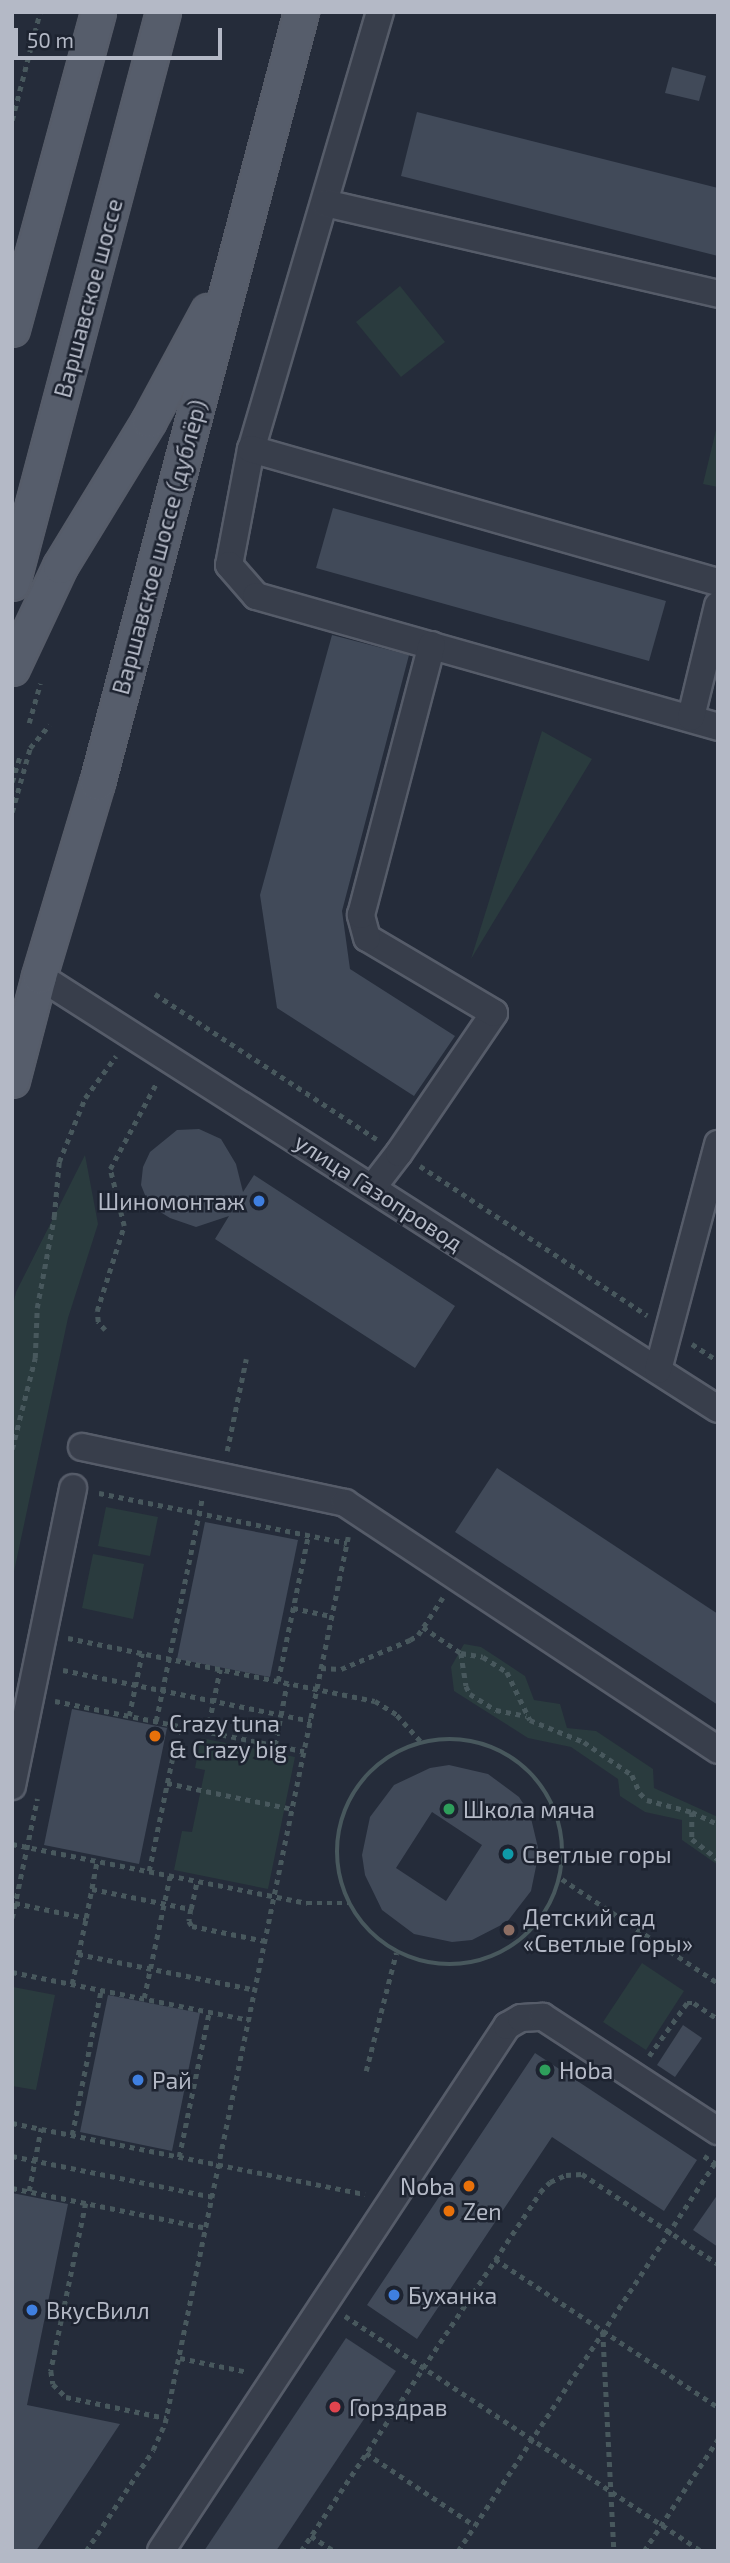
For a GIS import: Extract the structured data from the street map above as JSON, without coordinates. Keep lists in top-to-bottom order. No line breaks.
{"streets":{"main road":["Варшавское шоссе","Варшавское шоссе (дублёр)"],"street":["улица Газопровод"]},"crossings":[["Варшавское шоссе (дублёр)","улица Газопровод"]],"places":["Шиномонтаж","Crazy tuna & Crazy big","Школа мяча","Светлые горы","Детский сад «Светлые Горы»","Hoba","Рай","Noba","Zen","Буханка","ВкусВилл","Горздрав"],"scale_bar":"50 m"}
